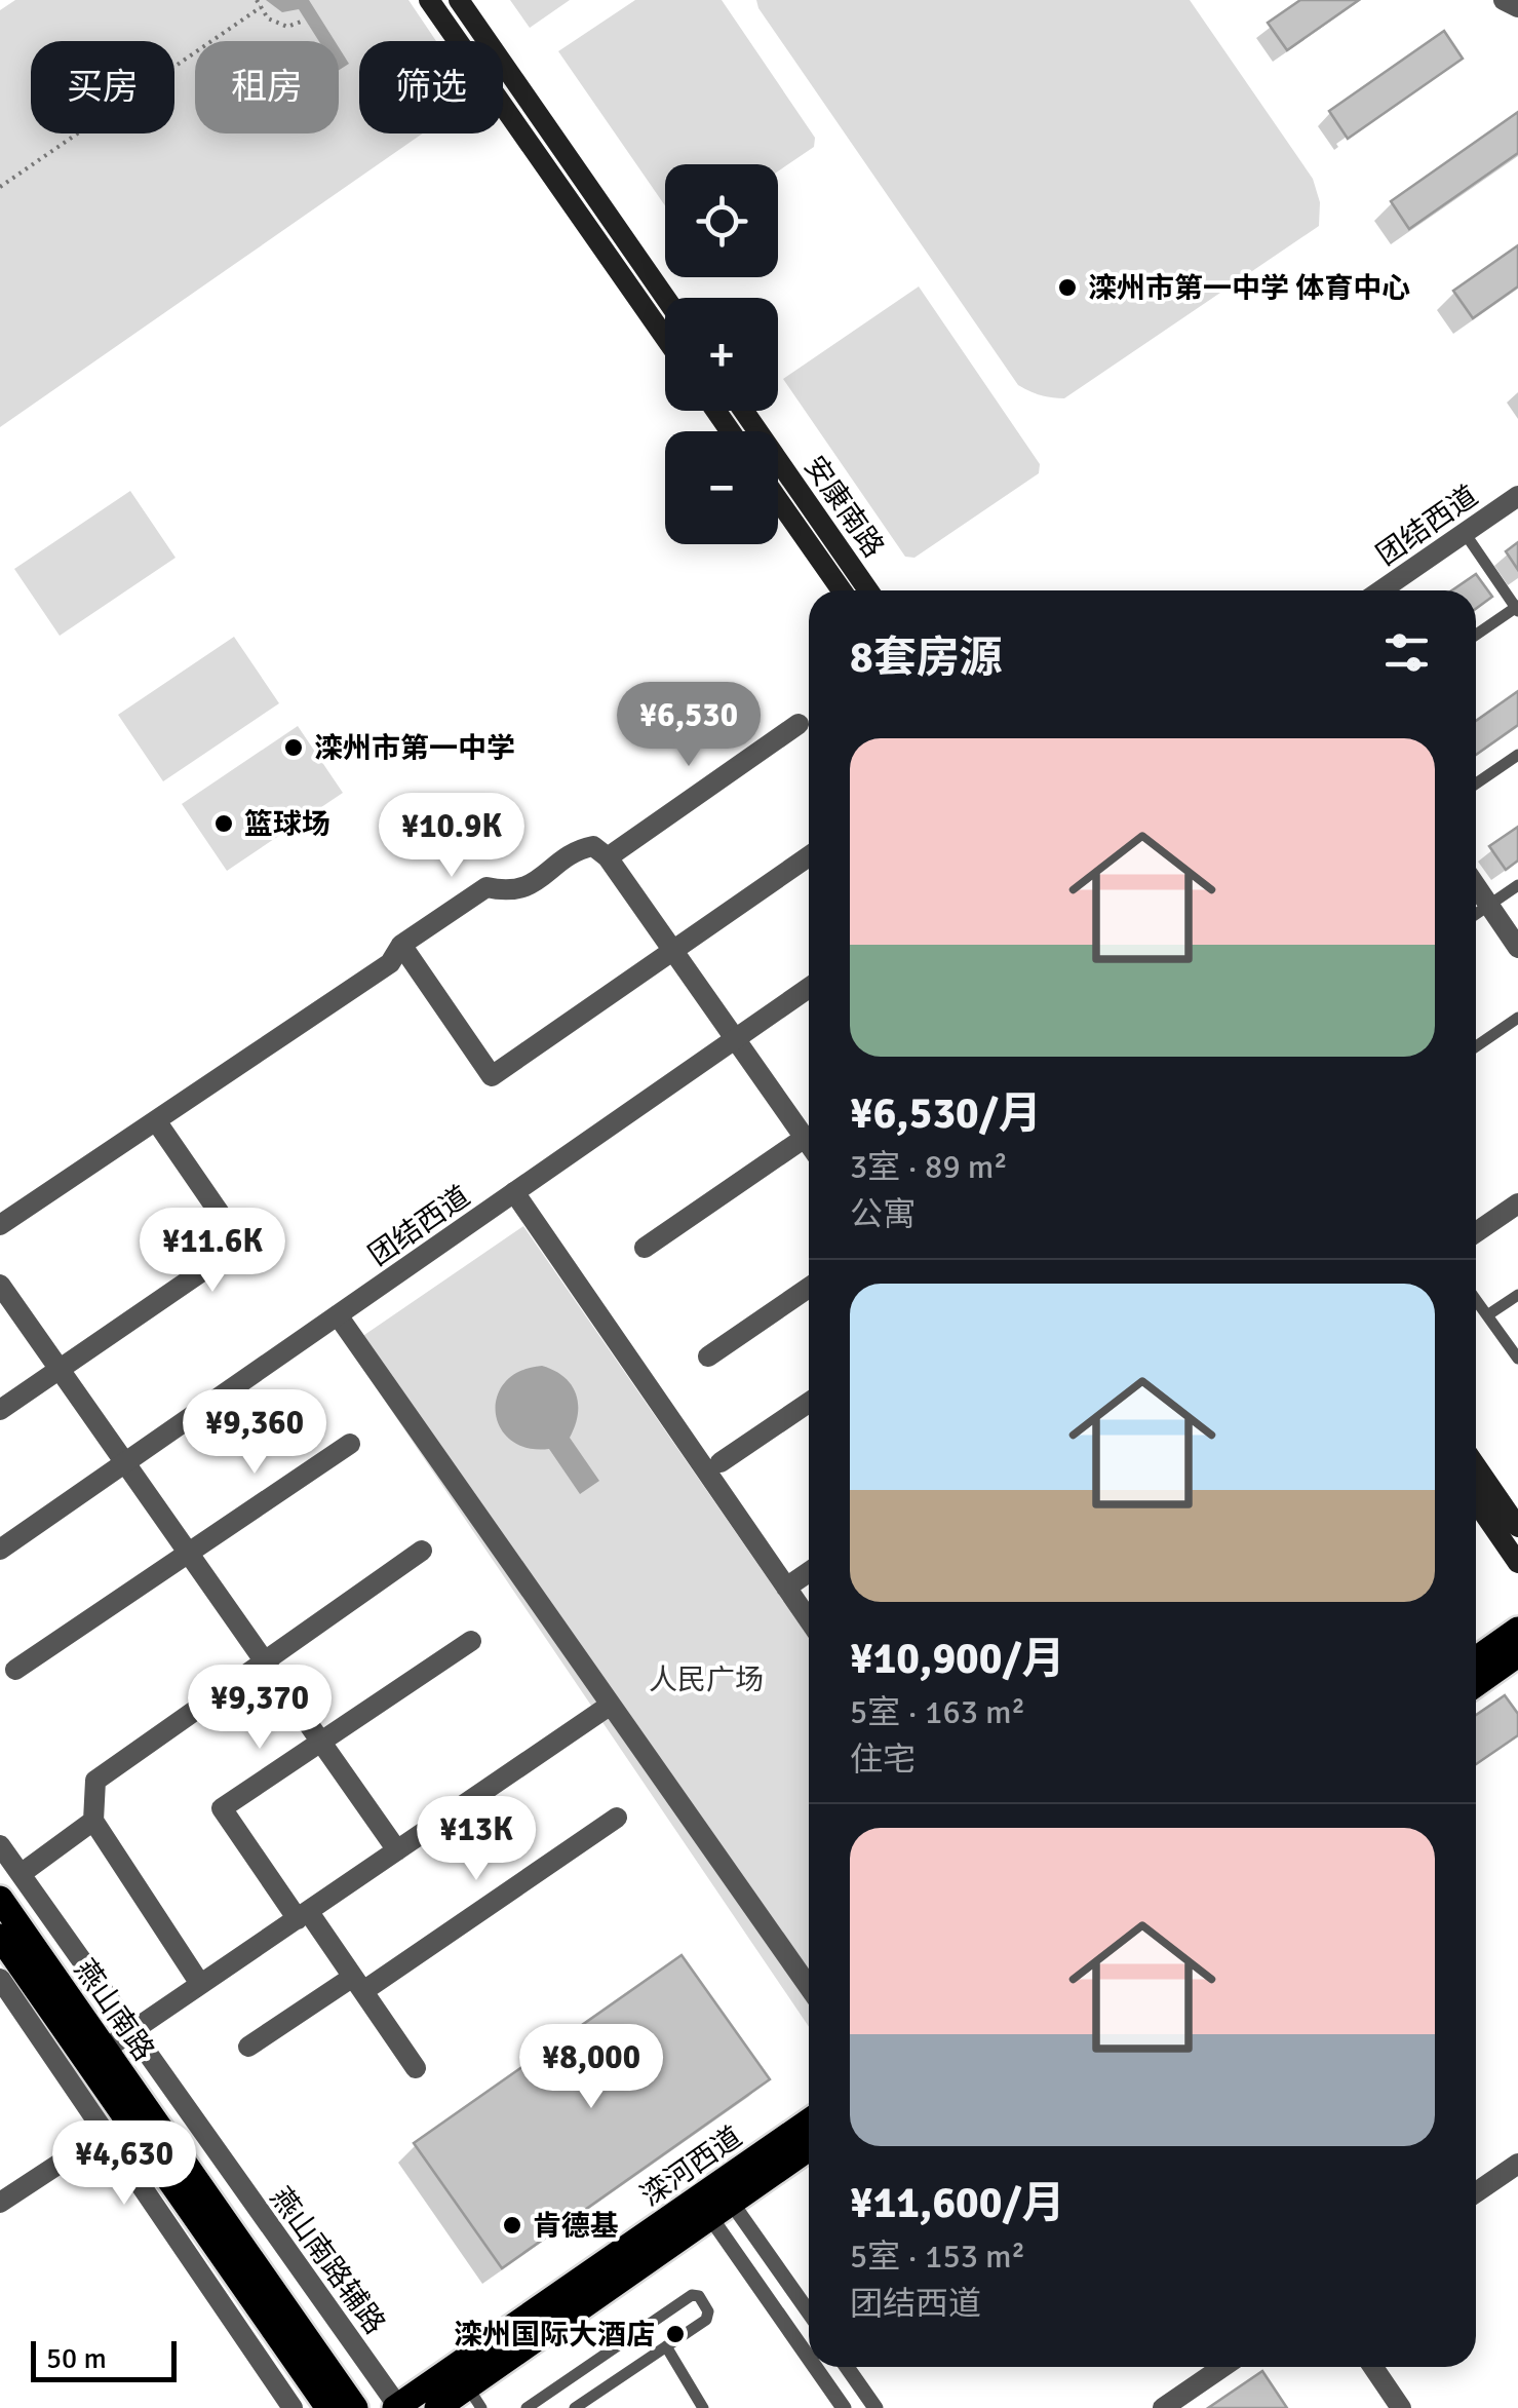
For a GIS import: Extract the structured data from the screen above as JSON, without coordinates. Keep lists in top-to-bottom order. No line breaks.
{"streets":{"main road":["安康南路","燕山南路","滦河西道"],"street":["团结西道","燕山南路辅路"]},"crossings":[["滦河西道","燕山南路辅路"]],"parks":["人民广场"],"places":["滦州市第一中学 体育中心","滦州市第一中学","篮球场","肯德基","滦州国际大酒店"],"scale_bar":"50 m","page":{"chip":["买房","租房","筛选"],"map_buttons":["+","−"],"heading":"8套房源","price":["¥6,530","¥10.9K","¥11.6K","¥9,360","¥9,370","¥13K","¥8,000","¥4,630"],"list":[{"name":"¥6,530/月","note":"3室 · 89 m² · 公寓"},{"name":"¥10,900/月","note":"5室 · 163 m² · 住宅"},{"name":"¥11,600/月","note":"5室 · 153 m² · 团结西道"}],"scale":"50 m"}}
